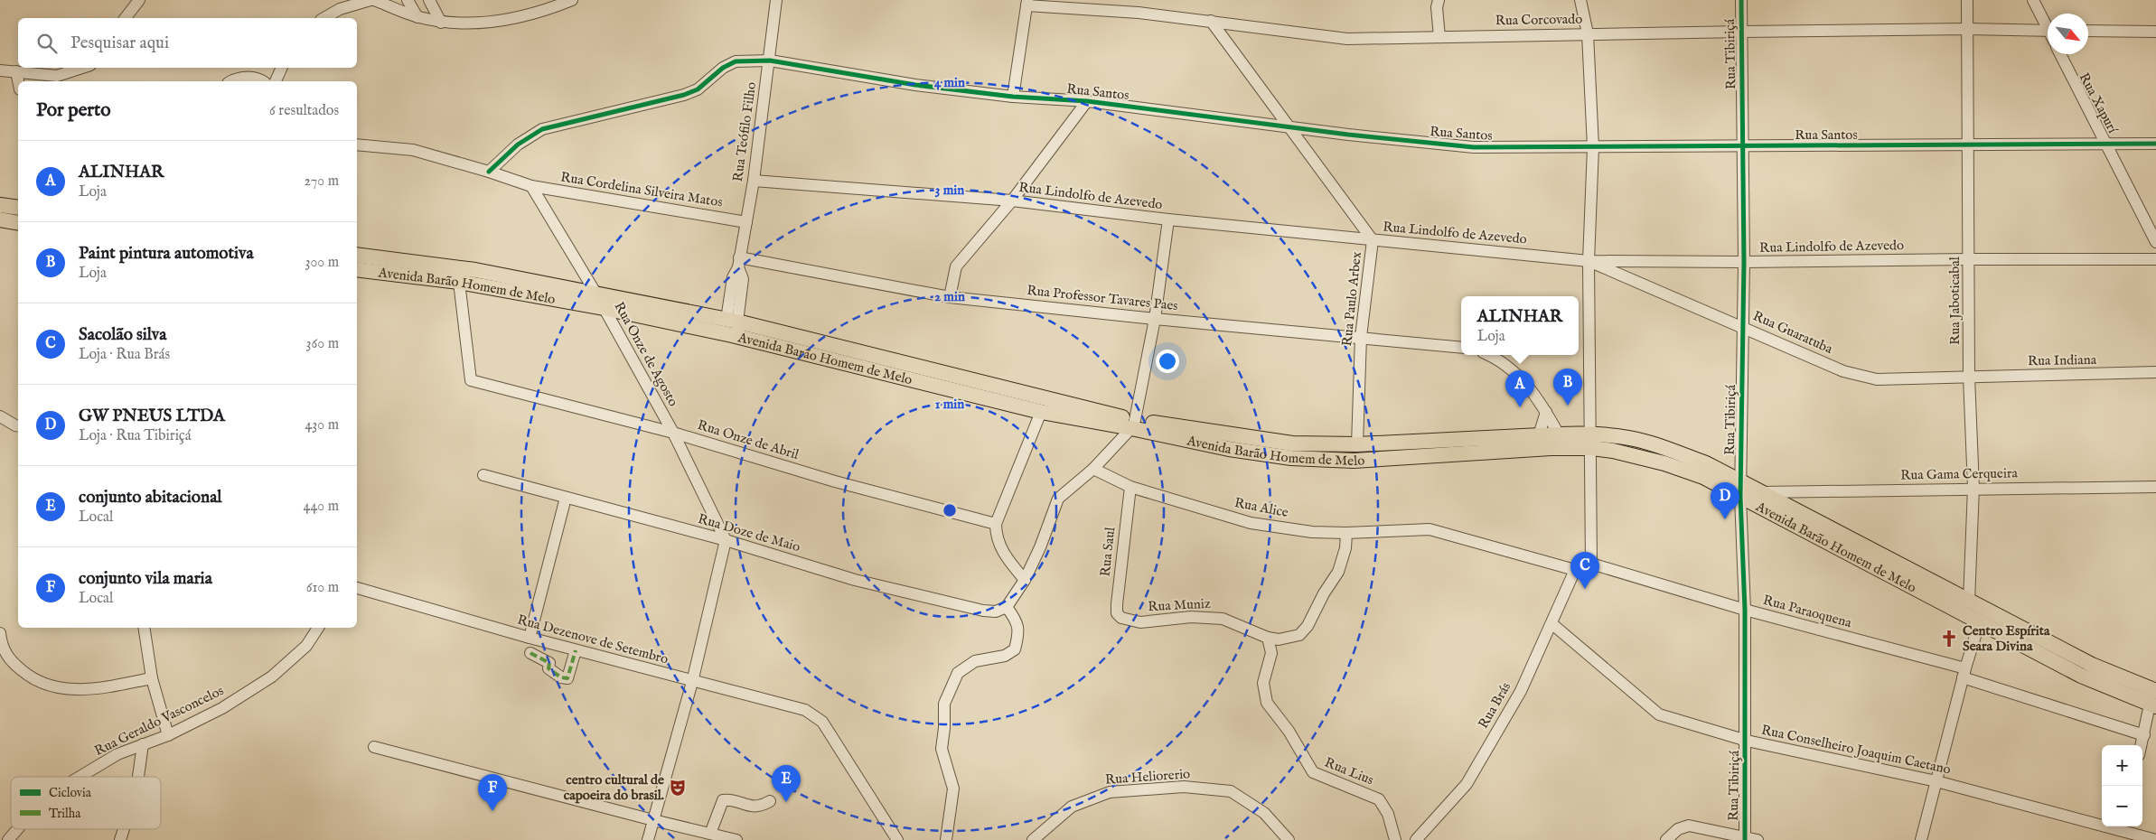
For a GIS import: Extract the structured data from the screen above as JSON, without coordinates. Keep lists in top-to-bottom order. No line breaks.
{"streets":{"main road":["Avenida Barão Homem de Melo"],"street":["Rua Corcovado","Rua Tibiriçá","Rua Santos","Rua Xapurí","Rua Teófilo Filho","Rua Cordelina Silveira Matos","Rua Lindolfo de Azevedo","Rua Professor Tavares Paes","Rua Paulo Arbex","Rua Jaboticabal","Rua Guaratuba","Rua Onze de Agosto","Rua Indiana","Rua Onze de Abril","Rua Gama Cerqueira","Rua Alice","Rua Doze de Maio","Rua Saul","Rua Muniz","Rua Paraoquena","Rua Dezenove de Setembro","Rua Brás","Rua Geraldo Vasconcelos","Rua Conselheiro Joaquim Caetano","Rua Lius","Rua Heliorerio"]},"crossings":[["Rua Corcovado","Rua Tibiriçá"],["Rua Corcovado","Rua Paulo Arbex"],["Rua Corcovado","Rua Jaboticabal"],["Rua Tibiriçá","Rua Santos"],["Rua Tibiriçá","Rua Lindolfo de Azevedo"],["Rua Tibiriçá","Avenida Barão Homem de Melo"],["Rua Tibiriçá","Rua Guaratuba"],["Rua Tibiriçá","Rua Paraoquena"],["Rua Tibiriçá","Rua Conselheiro Joaquim Caetano"],["Rua Santos","Rua Xapurí"],["Rua Santos","Rua Teófilo Filho"],["Rua Santos","Rua Cordelina Silveira Matos"],["Rua Santos","Rua Paulo Arbex"],["Rua Santos","Rua Jaboticabal"],["Rua Teófilo Filho","Rua Cordelina Silveira Matos"],["Rua Teófilo Filho","Rua Lindolfo de Azevedo"],["Rua Teófilo Filho","Avenida Barão Homem de Melo"],["Rua Teófilo Filho","Rua Professor Tavares Paes"],["Rua Cordelina Silveira Matos","Rua Onze de Agosto"],["Rua Lindolfo de Azevedo","Rua Paulo Arbex"],["Rua Lindolfo de Azevedo","Rua Jaboticabal"],["Rua Lindolfo de Azevedo","Rua Guaratuba"],["Avenida Barão Homem de Melo","Rua Paulo Arbex"],["Avenida Barão Homem de Melo","Rua Jaboticabal"],["Avenida Barão Homem de Melo","Rua Onze de Agosto"],["Avenida Barão Homem de Melo","Rua Onze de Abril"],["Avenida Barão Homem de Melo","Rua Gama Cerqueira"],["Rua Professor Tavares Paes","Rua Paulo Arbex"],["Rua Jaboticabal","Rua Guaratuba"],["Rua Jaboticabal","Rua Indiana"],["Rua Jaboticabal","Rua Gama Cerqueira"],["Rua Guaratuba","Rua Indiana"],["Rua Onze de Agosto","Rua Onze de Abril"],["Rua Onze de Agosto","Rua Doze de Maio"],["Rua Alice","Rua Saul"],["Rua Alice","Rua Brás"],["Rua Saul","Rua Muniz"],["Rua Muniz","Rua Lius"],["Rua Brás","Rua Conselheiro Joaquim Caetano"]],"places":{"church":["Centro Espírita Seara Divina"],"theatre":["centro cultural de capoeira do brasil."]},"legend":["Ciclovia","Trilha"],"north":"bottom right","page":{"search":"Pesquisar aqui","heading":["Por perto","6 resultados"],"list":[{"mark":"A","name":"ALINHAR","note":"Loja","value":"270 m"},{"mark":"B","name":"Paint pintura automotiva","note":"Loja","value":"300 m"},{"mark":"C","name":"Sacolão silva","note":"Loja · Rua Brás","value":"360 m"},{"mark":"D","name":"GW PNEUS LTDA","note":"Loja · Rua Tibiriçá","value":"430 m"},{"mark":"E","name":"conjunto abitacional","note":"Local","value":"440 m"},{"mark":"F","name":"conjunto vila maria","note":"Local","value":"610 m"}],"popup":["ALINHAR","Loja"],"pins":["B","A","D","C","E","F"],"map_buttons":["+","−"]},"rings":["4 min","3 min","2 min","1 min"]}
